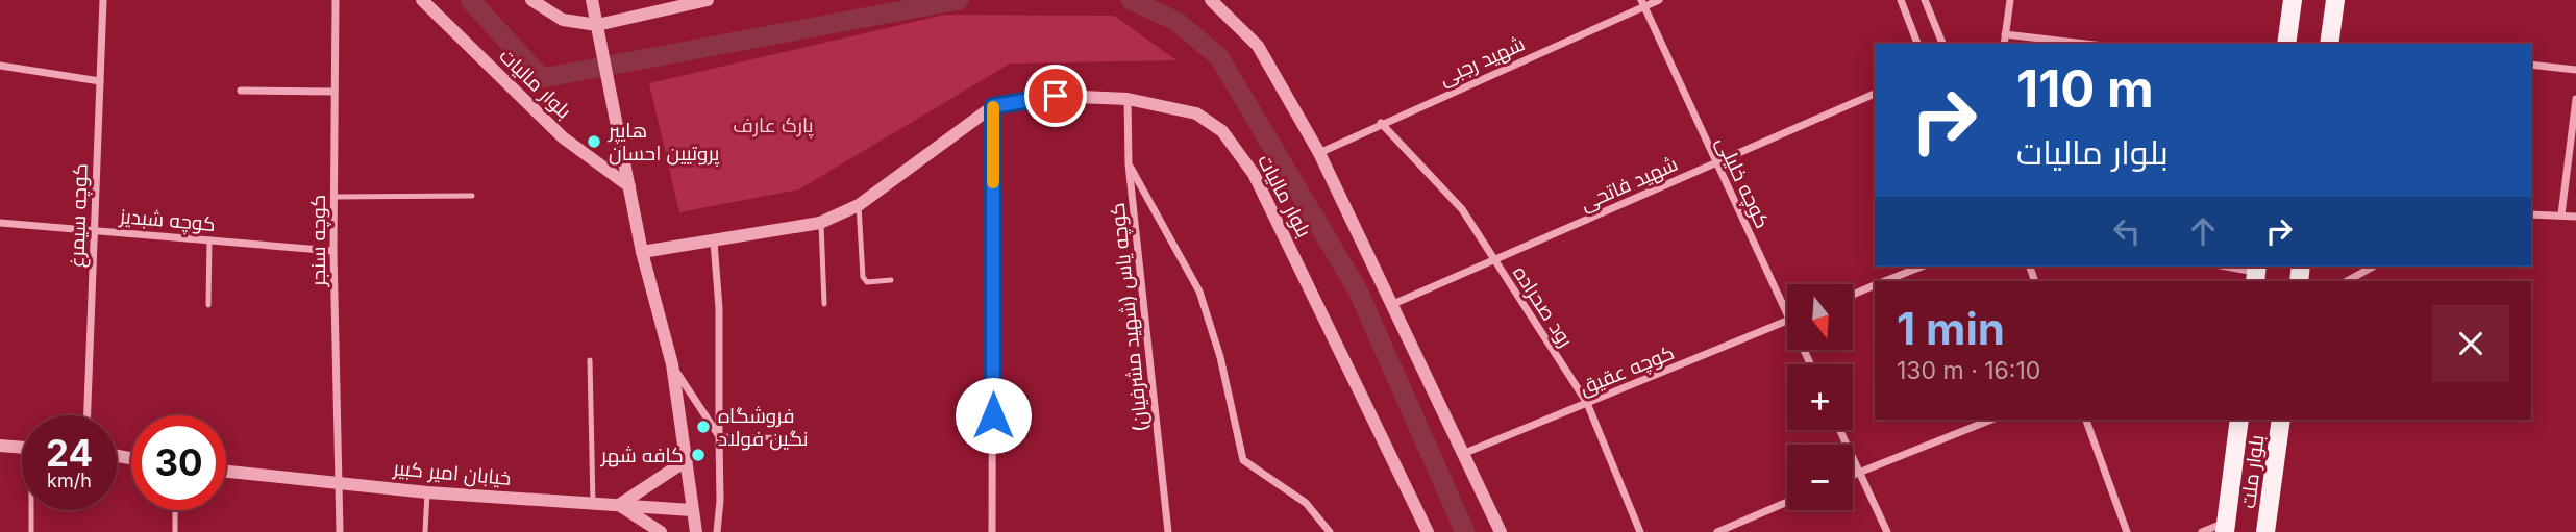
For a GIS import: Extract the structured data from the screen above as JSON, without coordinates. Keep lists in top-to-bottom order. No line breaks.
{"streets":{"main road":["بلوار ملت"],"street":["شهید رجبی","بلوار مالیات","کوچه خلیلی","شهید فاتحی","کوچه سیمرغ","کوچه شبدیز","کوچه سنجر","رود صحراده","کوچه یاس (شهید مشرفیان)","کوچه عقیق","خیابان امیر کبیر"]},"crossings":[["شهید رجبی","کوچه خلیلی"],["شهید رجبی","رود صحراده"],["بلوار مالیات","کوچه یاس (شهید مشرفیان)"],["کوچه خلیلی","شهید فاتحی"],["شهید فاتحی","رود صحراده"],["کوچه سیمرغ","کوچه شبدیز"],["کوچه شبدیز","کوچه سنجر"],["کوچه سنجر","خیابان امیر کبیر"],["رود صحراده","کوچه عقیق"]],"parks":["پارک عارف"],"places":["هایپر پروتیین احسان","فروشگاه نگین فولاد","کافه شهر"],"north":"bottom","page":{"turn":["110 m","بلوار مالیات"],"heading":["1 min","130 m · 16:10"],"map_buttons":["+","−"],"speed":"24 km/h","limit":"30"}}
